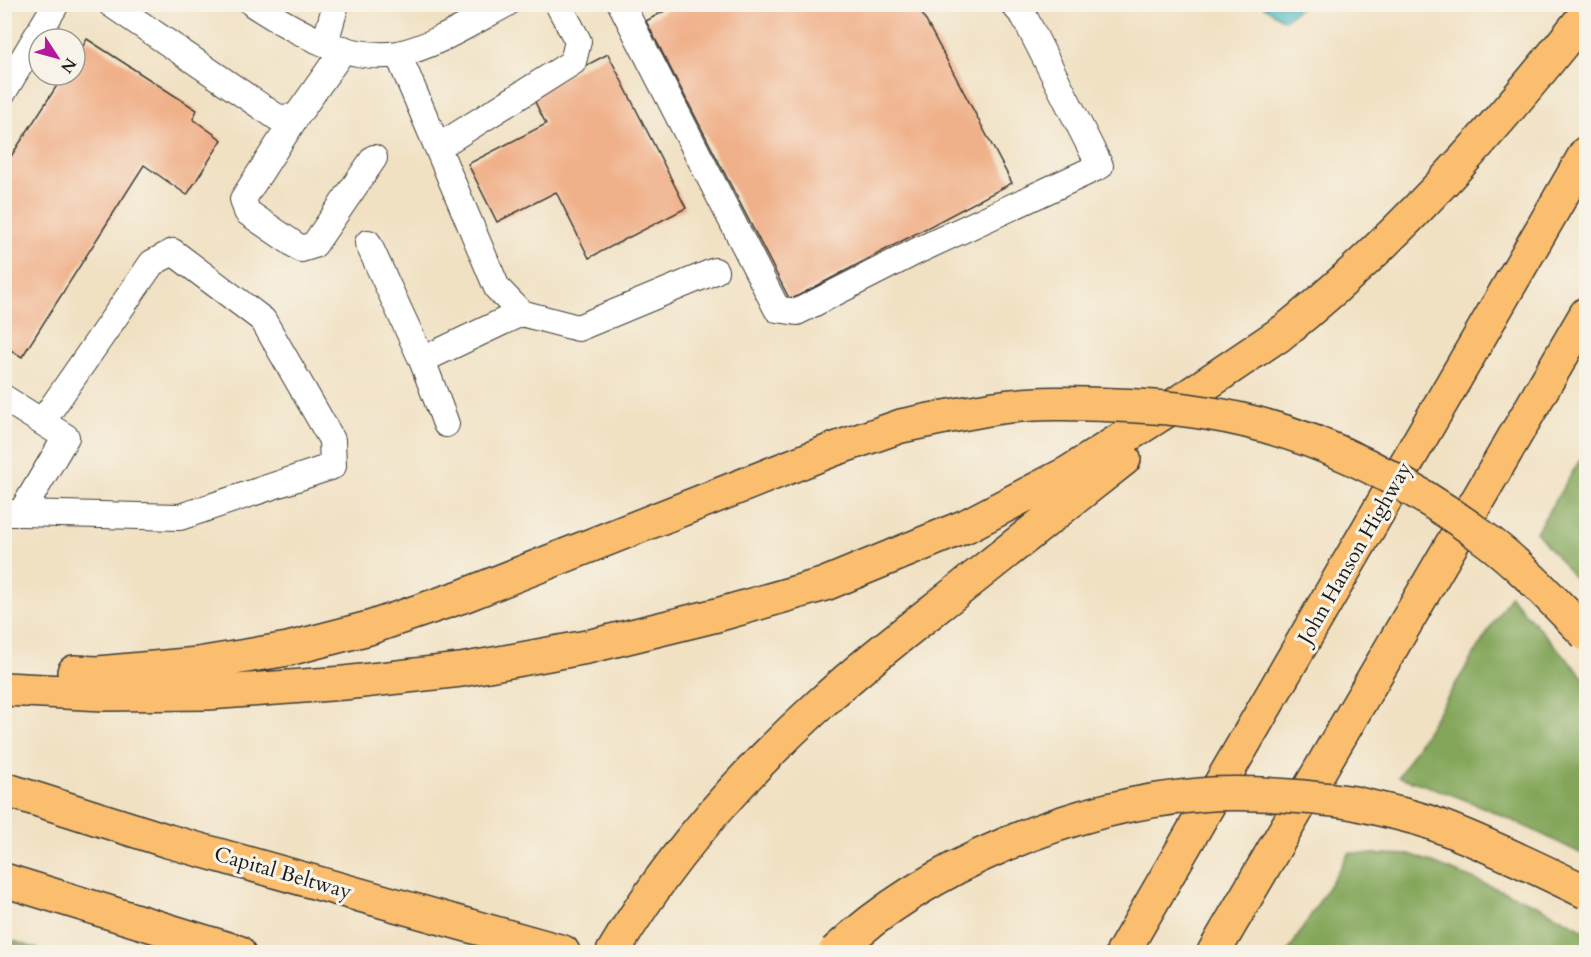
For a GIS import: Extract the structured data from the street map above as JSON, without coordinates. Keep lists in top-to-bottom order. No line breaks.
{"streets":{"highway":["John Hanson Highway","Capital Beltway"]},"north":"bottom right"}
